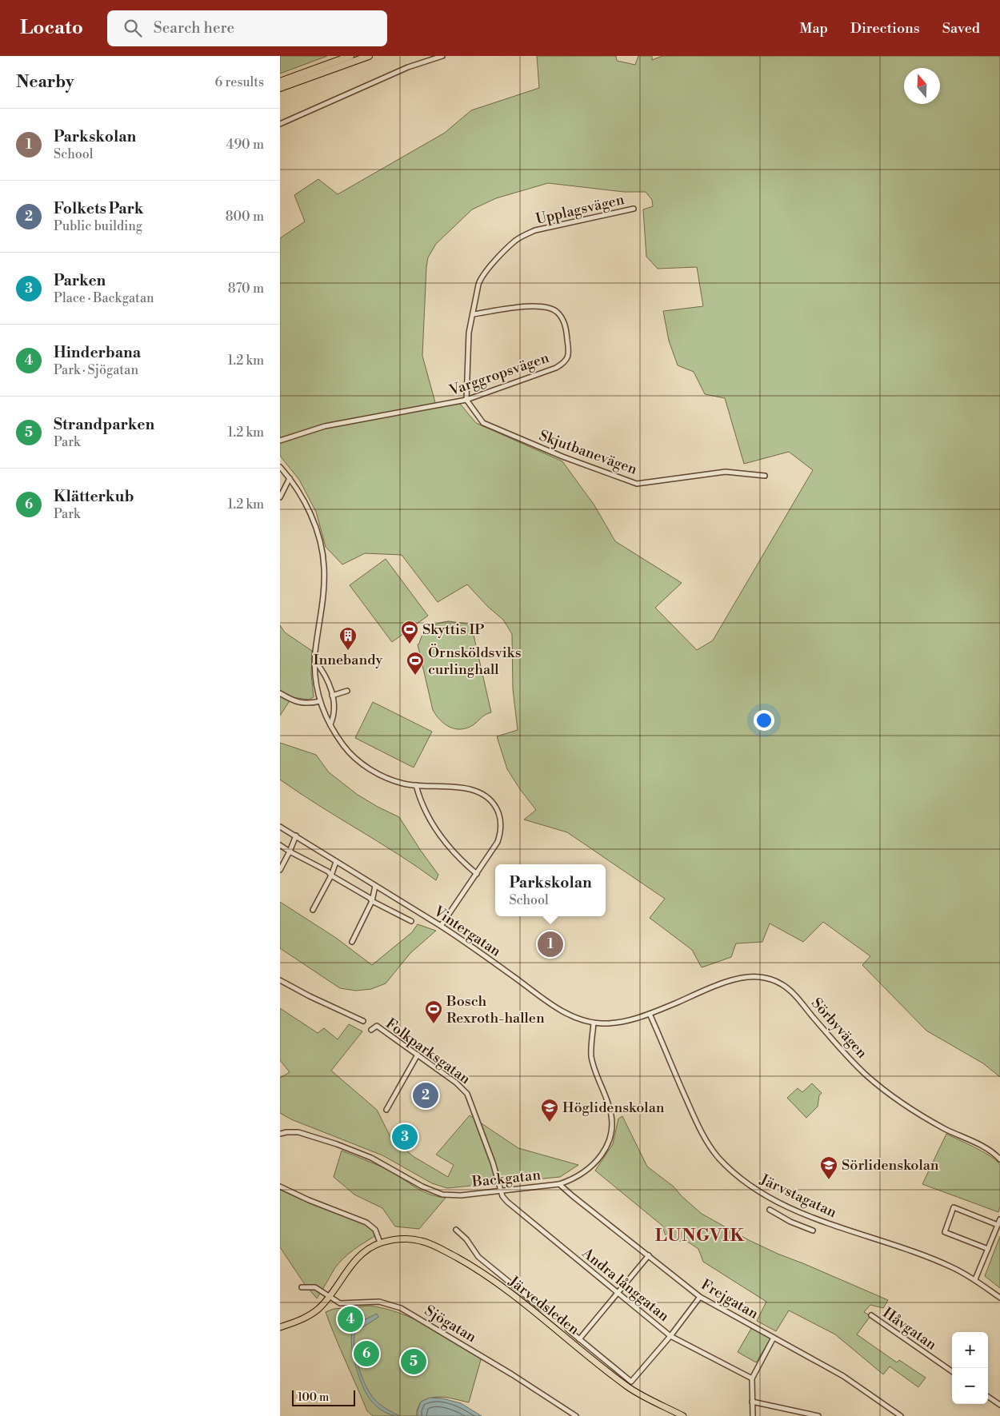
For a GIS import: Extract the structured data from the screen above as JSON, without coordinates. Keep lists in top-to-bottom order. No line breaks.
{"streets":{"main road":["Järvedsleden"],"street":["Upplagsvägen","Varggropsvägen","Skjutbanevägen","Vintergatan","Sörbyvägen","Folkparksgatan","Backgatan","Järvstagatan","Andra långgatan","Frejgatan","Sjögatan","Håvgatan"]},"crossings":[["Upplagsvägen","Varggropsvägen"],["Upplagsvägen","Skjutbanevägen"],["Varggropsvägen","Skjutbanevägen"],["Vintergatan","Sörbyvägen"],["Vintergatan","Backgatan"],["Vintergatan","Järvstagatan"],["Sörbyvägen","Järvstagatan"],["Folkparksgatan","Backgatan"],["Folkparksgatan","Andra långgatan"],["Backgatan","Andra långgatan"],["Backgatan","Frejgatan"]],"districts":["LUNGVIK"],"places":{"sports":["Skyttis IP","Örnsköldsviks curlinghall","Bosch Rexroth-hallen"],"building":["Innebandy"],"school or university":["Höglidenskolan","Sörlidenskolan"]},"scale_bar":"100 m","north":"top","page":{"header":"Locato","search":"Search here","nav":["Map","Directions","Saved"],"heading":["Nearby","6 results"],"list":[{"mark":"1","name":"Parkskolan","note":"School","value":"490 m"},{"mark":"2","name":"Folkets Park","note":"Public building","value":"800 m"},{"mark":"3","name":"Parken","note":"Place · Backgatan","value":"870 m"},{"mark":"4","name":"Hinderbana","note":"Park · Sjögatan","value":"1.2 km"},{"mark":"5","name":"Strandparken","note":"Park","value":"1.2 km"},{"mark":"6","name":"Klätterkub","note":"Park","value":"1.2 km"}],"popup":["Parkskolan","School"],"pins":["1","2","3","4","6","5"],"map_buttons":["+","−"],"scale":"100 m"}}
